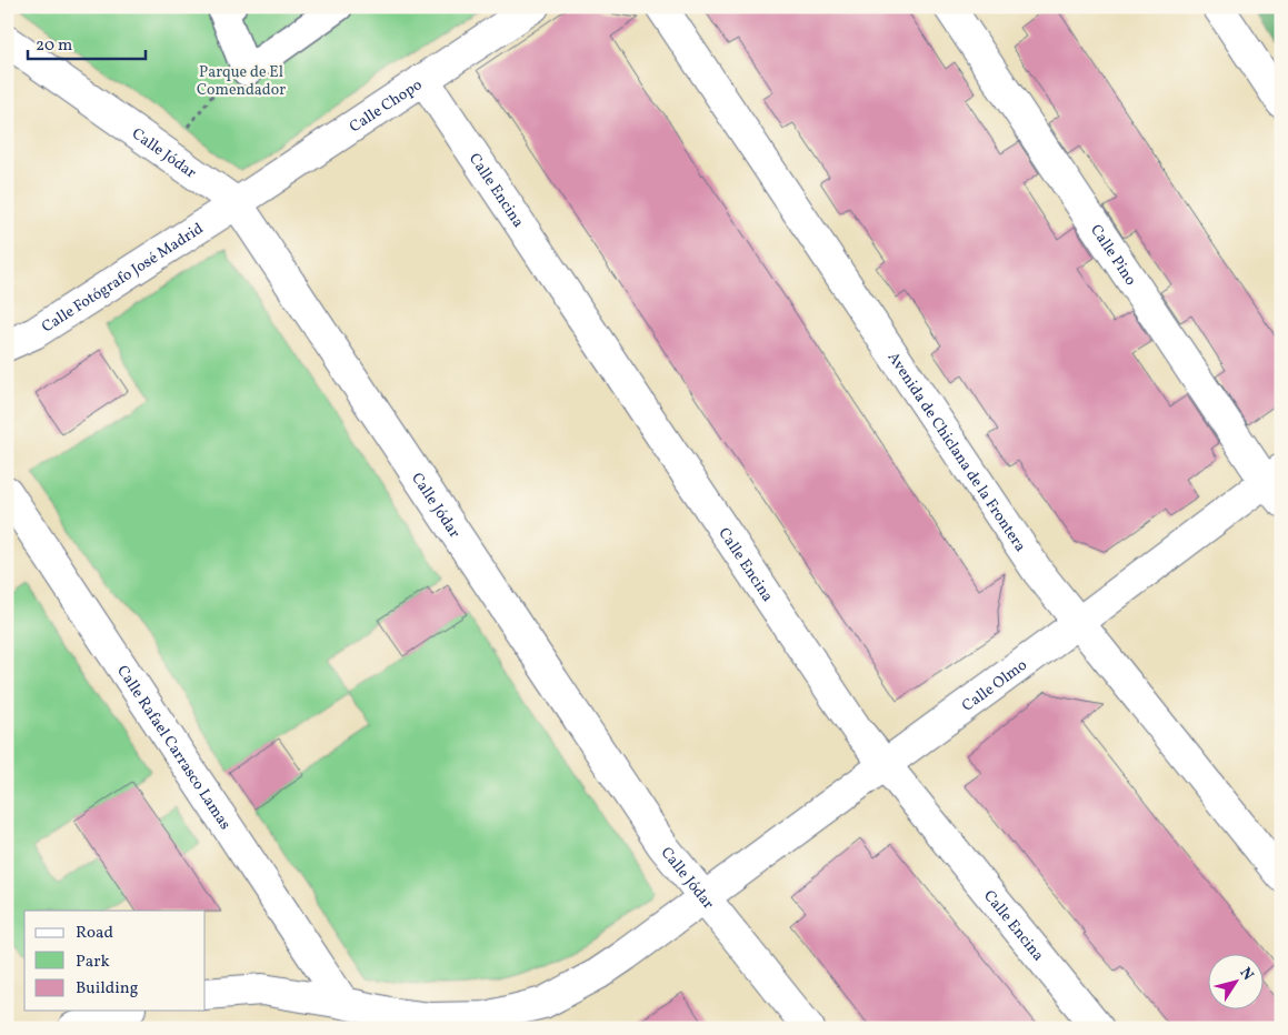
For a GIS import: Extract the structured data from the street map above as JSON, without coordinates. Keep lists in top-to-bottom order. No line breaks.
{"streets":{"street":["Calle Chopo","Calle Jódar","Calle Encina","Calle Pino","Calle Fotógrafo José Madrid","Avenida de Chiclana de la Frontera","Calle Olmo","Calle Rafael Carrasco Lamas"]},"crossings":[["Calle Chopo","Calle Jódar"],["Calle Chopo","Calle Encina"],["Calle Chopo","Calle Fotógrafo José Madrid"],["Calle Jódar","Calle Fotógrafo José Madrid"],["Calle Jódar","Calle Olmo"],["Calle Encina","Calle Olmo"],["Calle Pino","Calle Olmo"],["Avenida de Chiclana de la Frontera","Calle Olmo"],["Calle Olmo","Calle Rafael Carrasco Lamas"]],"parks":["Parque de El Comendador"],"legend":["Road","Park","Building"],"scale_bar":"20 m","north":"top right"}
